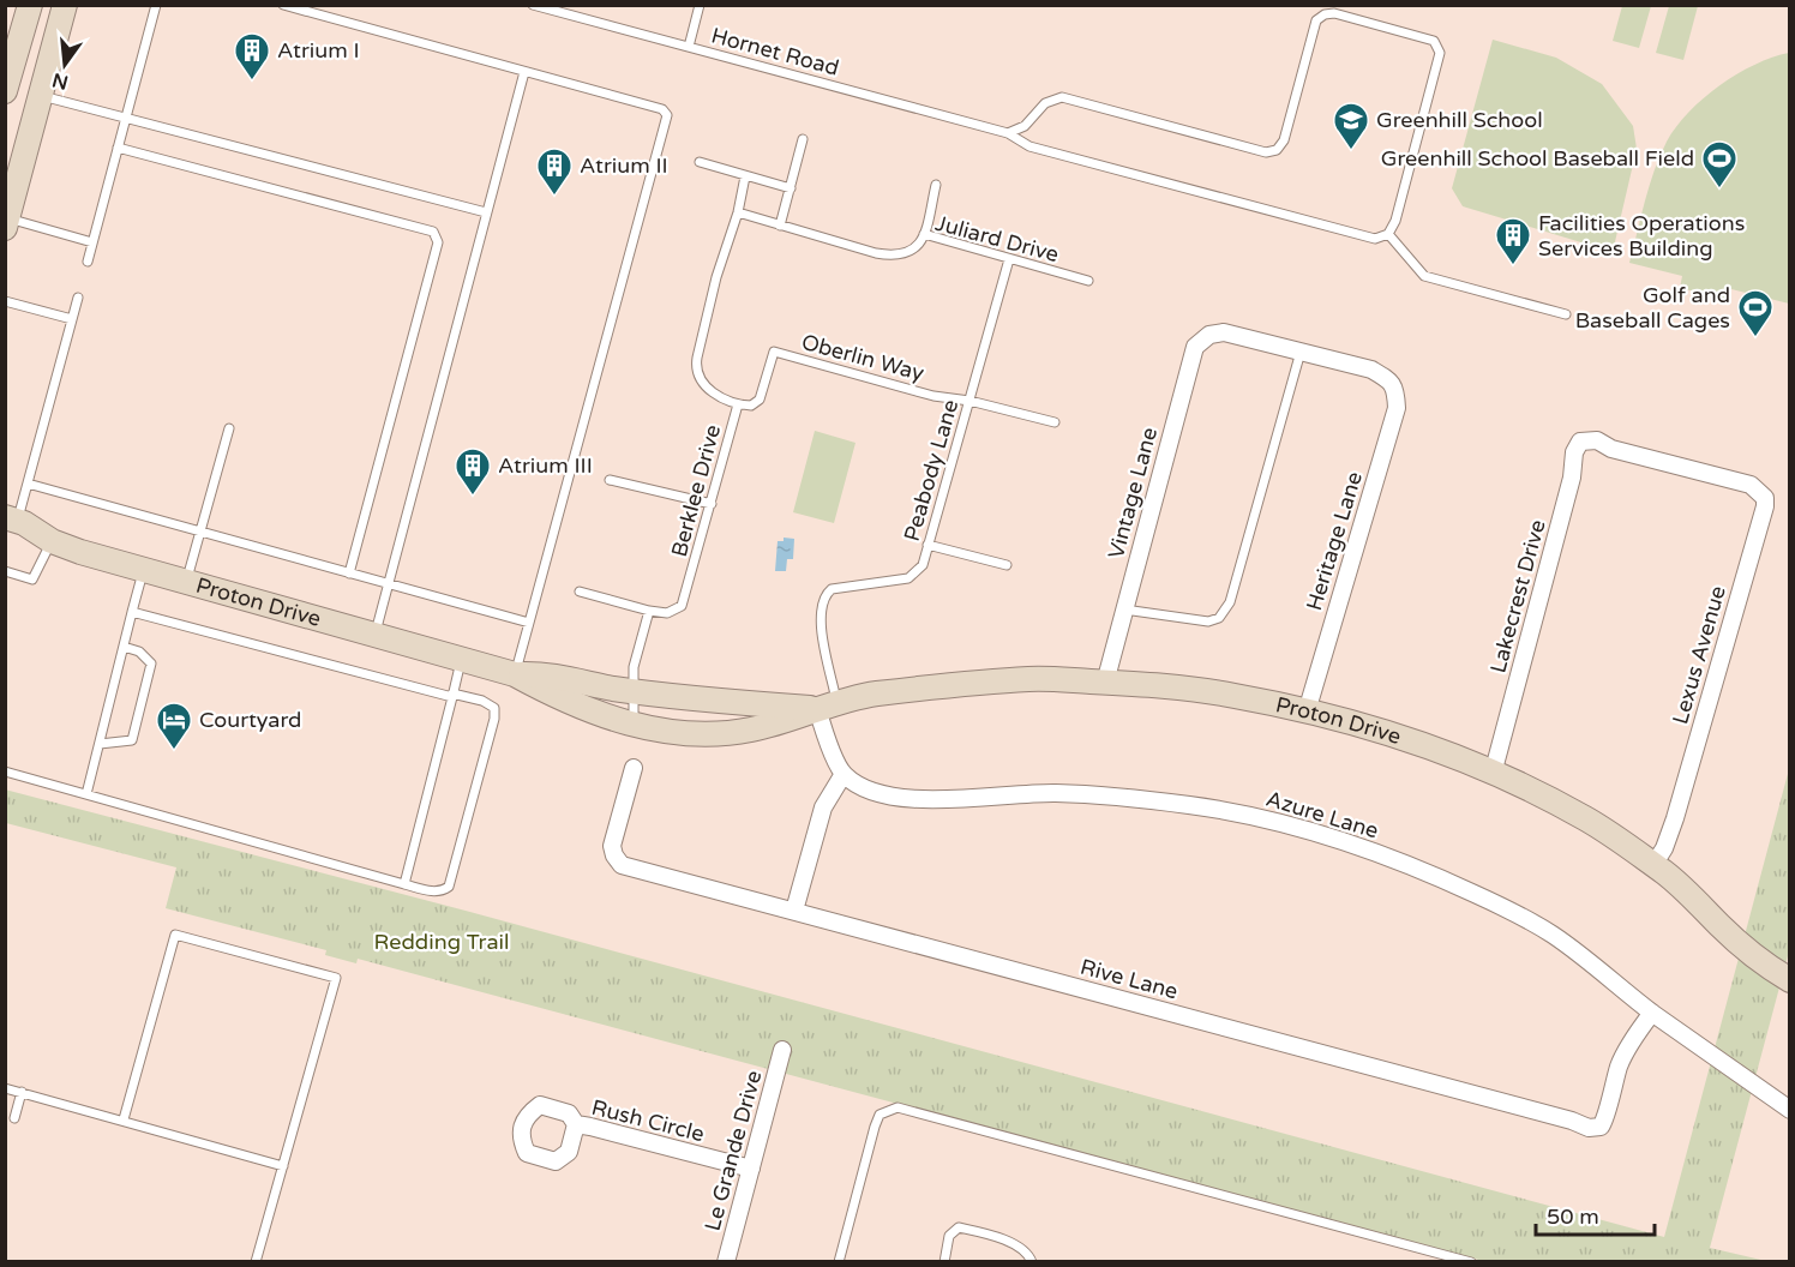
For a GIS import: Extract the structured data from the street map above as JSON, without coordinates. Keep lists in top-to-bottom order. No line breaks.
{"streets":{"street":["Vintage Lane","Heritage Lane","Lakecrest Drive","Proton Drive","Lexus Avenue","Azure Lane","Rive Lane","Rush Circle","Le Grande Drive"],"lane":["Hornet Road","Juliard Drive","Oberlin Way","Peabody Lane","Berklee Drive"]},"crossings":[["Juliard Drive","Peabody Lane"],["Juliard Drive","Berklee Drive"],["Oberlin Way","Peabody Lane"],["Oberlin Way","Berklee Drive"],["Peabody Lane","Proton Drive"],["Vintage Lane","Heritage Lane"],["Vintage Lane","Proton Drive"],["Heritage Lane","Proton Drive"],["Lakecrest Drive","Proton Drive"],["Lakecrest Drive","Lexus Avenue"],["Proton Drive","Lexus Avenue"],["Azure Lane","Rive Lane"],["Rush Circle","Le Grande Drive"]],"parks":["Redding Trail"],"places":{"building":["Atrium I","Atrium II","Facilities Operations Services Building","Atrium III"],"school or university":["Greenhill School"],"sports":["Greenhill School Baseball Field","Golf and Baseball Cages"],"hotel":["Courtyard"]},"scale_bar":"50 m","north":"bottom"}
